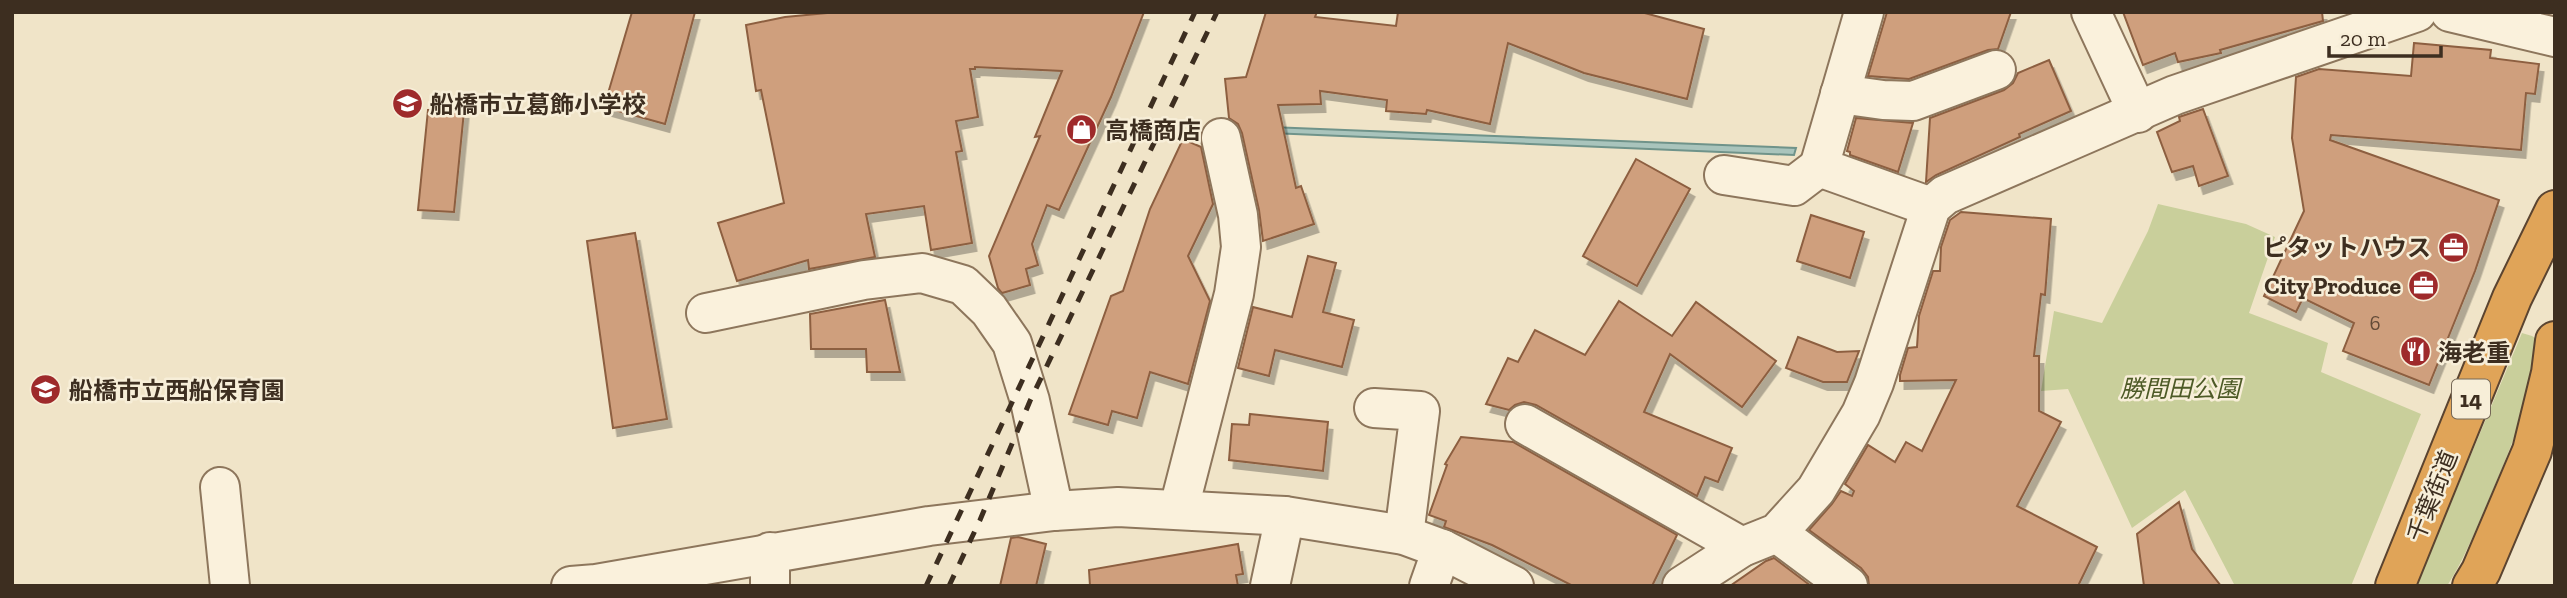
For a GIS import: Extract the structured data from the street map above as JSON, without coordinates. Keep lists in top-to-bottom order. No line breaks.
{"streets":{"highway":["14","千葉街道"]},"parks":["勝間田公園"],"places":{"school or university":["船橋市立葛飾小学校","船橋市立西船保育園"],"shop":["高橋商店"],"office":["ピタットハウス","City Produce"],"restaurant":["海老重"]},"house_numbers":["6"],"scale_bar":"20 m"}
